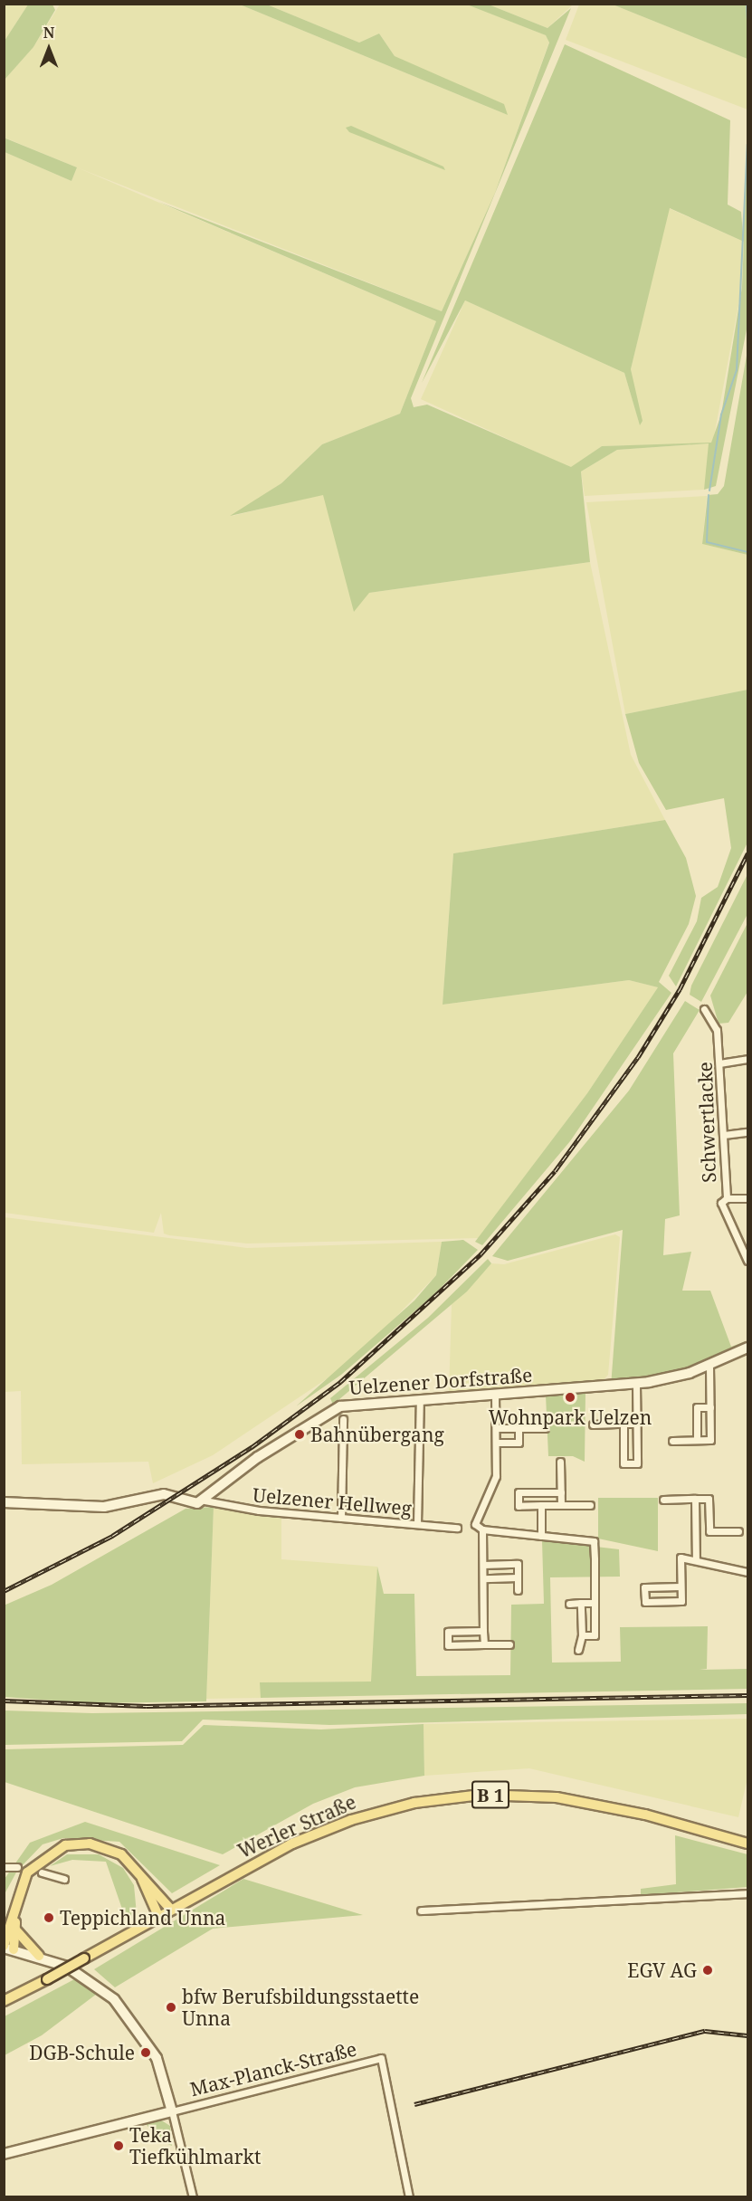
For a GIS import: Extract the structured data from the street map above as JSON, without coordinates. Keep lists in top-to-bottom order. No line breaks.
{"streets":{"main road":["B 1","Werler Straße"],"street":["Schwertlacke","Uelzener Dorfstraße","Uelzener Hellweg","Max-Planck-Straße"]},"crossings":[["Uelzener Dorfstraße","Uelzener Hellweg"]],"places":["Wohnpark Uelzen","Bahnübergang","Teppichland Unna","EGV AG","bfw Berufsbildungsstaette Unna","DGB-Schule","Teka Tiefkühlmarkt"],"north":"top"}
